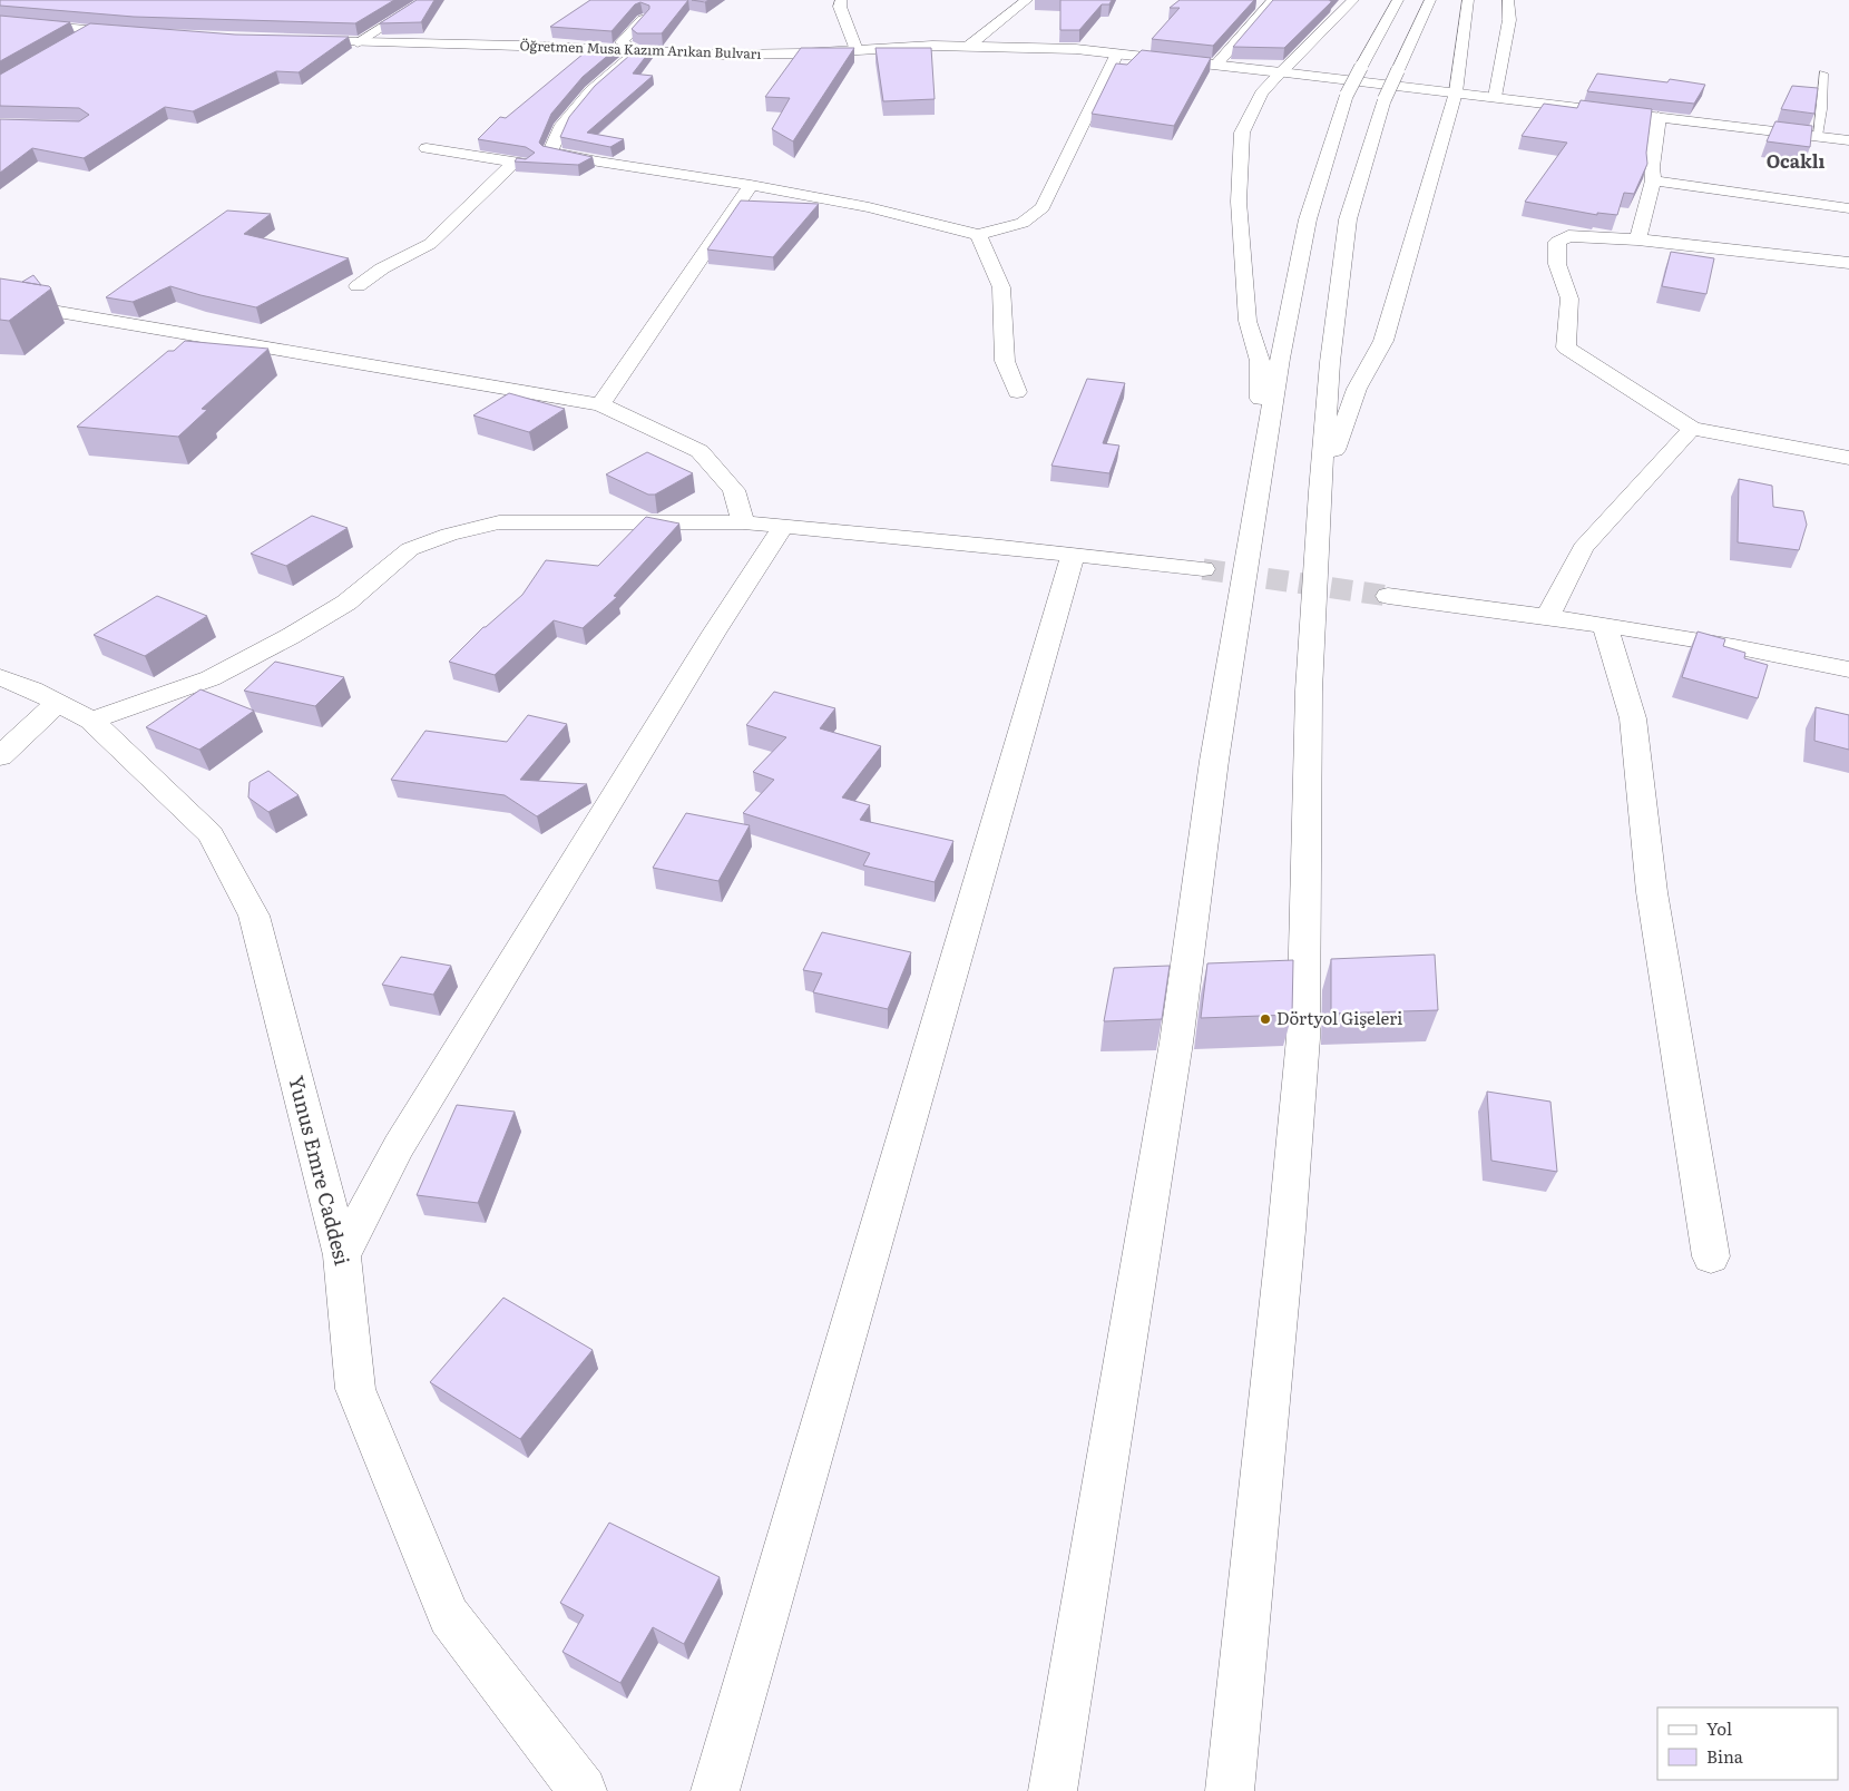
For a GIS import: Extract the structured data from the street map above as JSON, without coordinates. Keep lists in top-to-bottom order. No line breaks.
{"streets":{"main road":["Öğretmen Musa Kazım Arıkan Bulvarı","Yunus Emre Caddesi"]},"districts":["Ocaklı"],"places":["Dörtyol Gişeleri"],"legend":["Yol","Bina"]}
